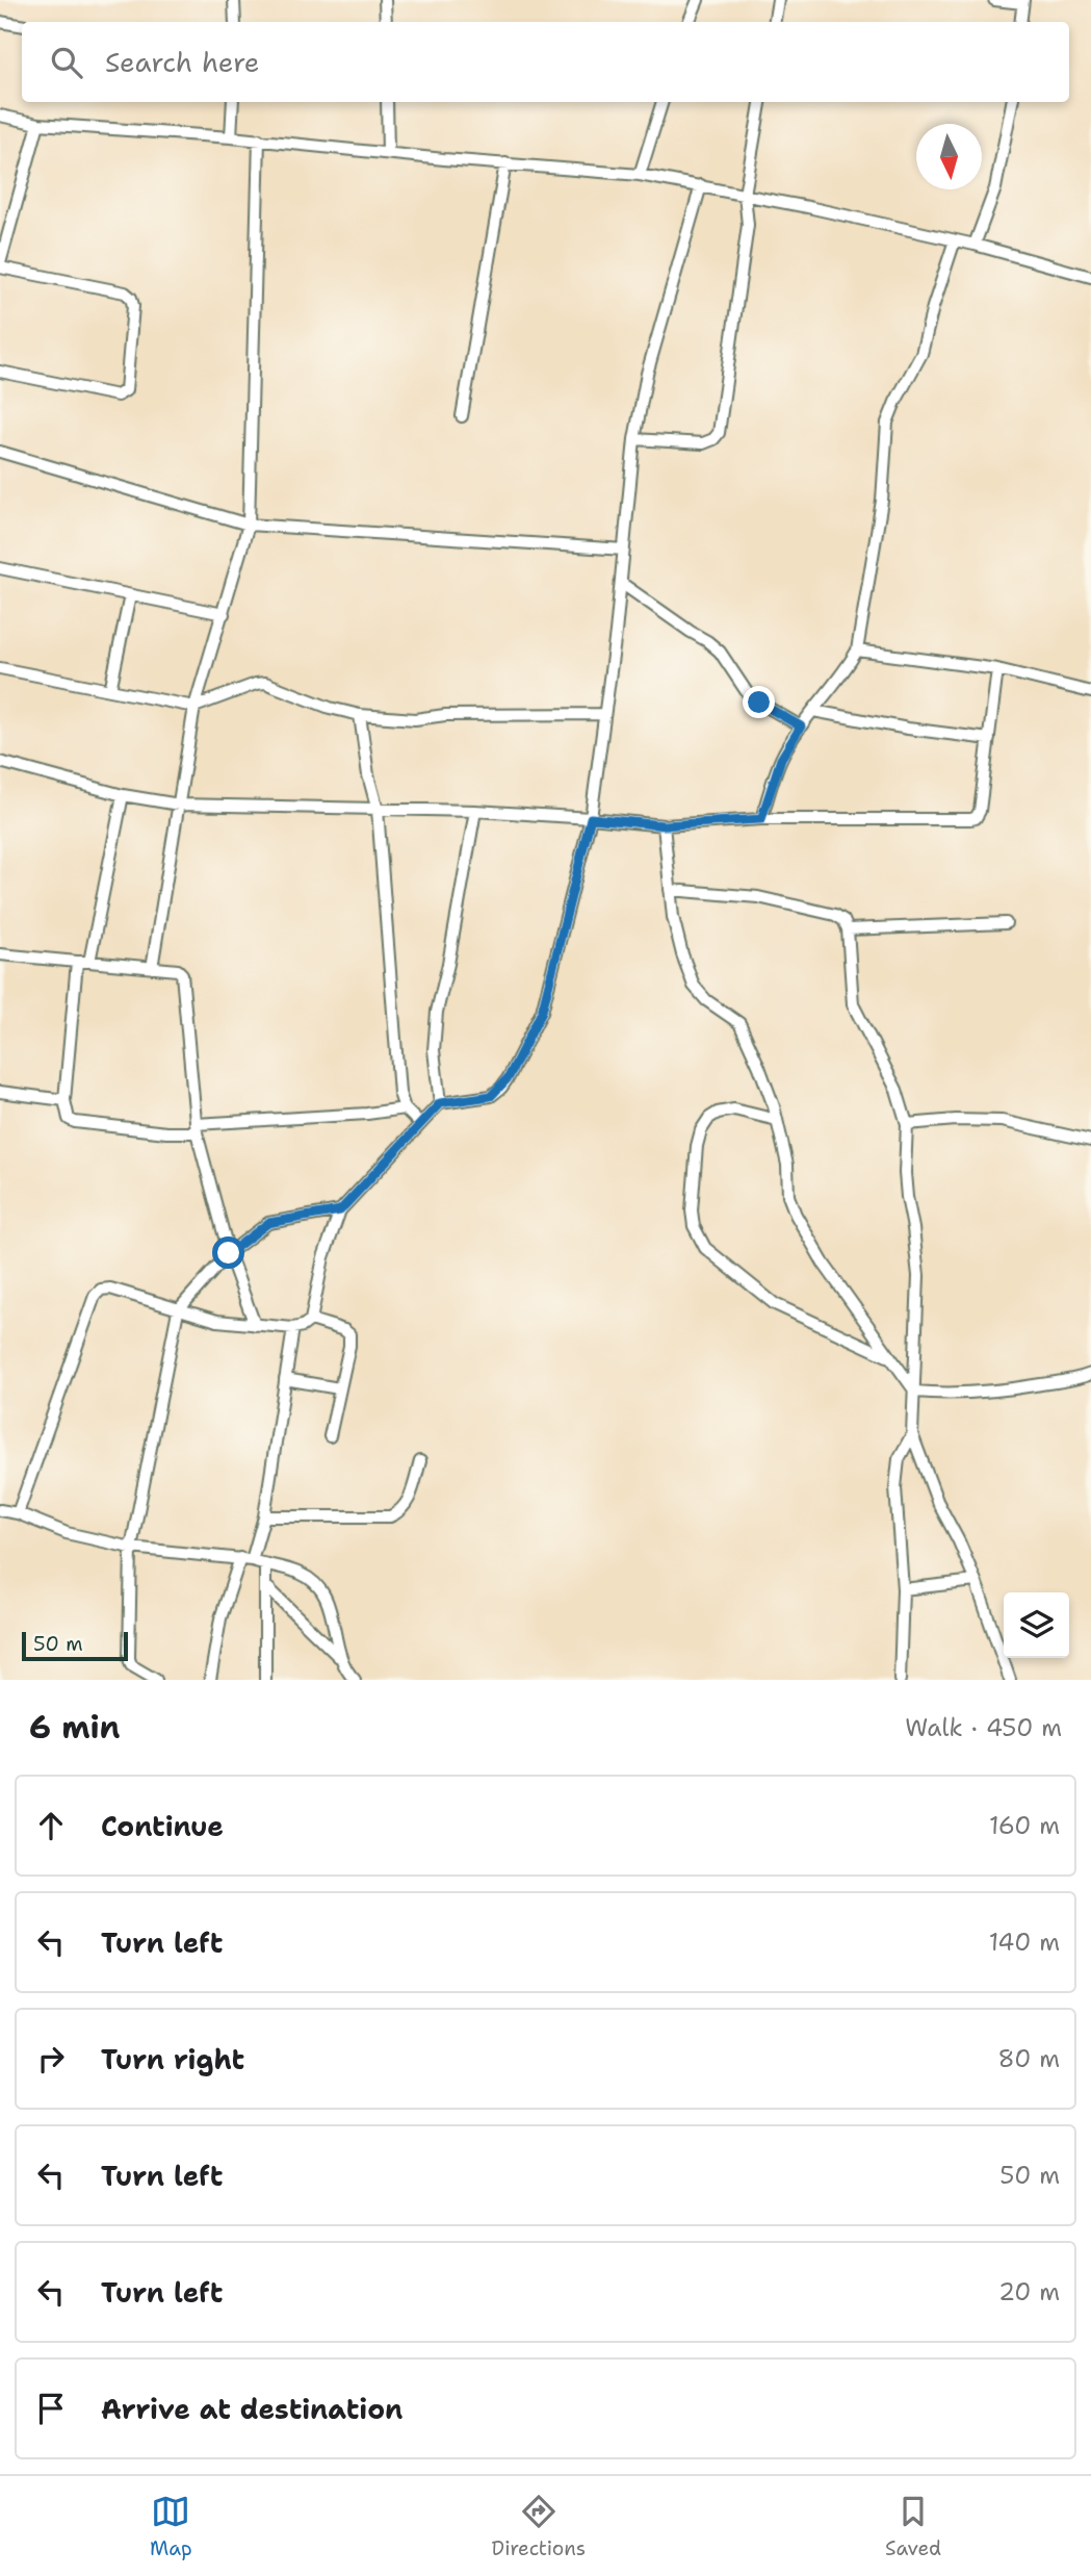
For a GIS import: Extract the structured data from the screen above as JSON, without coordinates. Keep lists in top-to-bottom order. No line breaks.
{"scale_bar":"50 m","north":"bottom","page":{"search":"Search here","scale":"50 m","heading":["6 min","Walk · 450 m"],"list":[["Continue","160 m"],["Turn left","140 m"],["Turn right","80 m"],["Turn left","50 m"],["Turn left","20 m"],"Arrive at destination"],"nav":["Map","Directions","Saved"]}}
